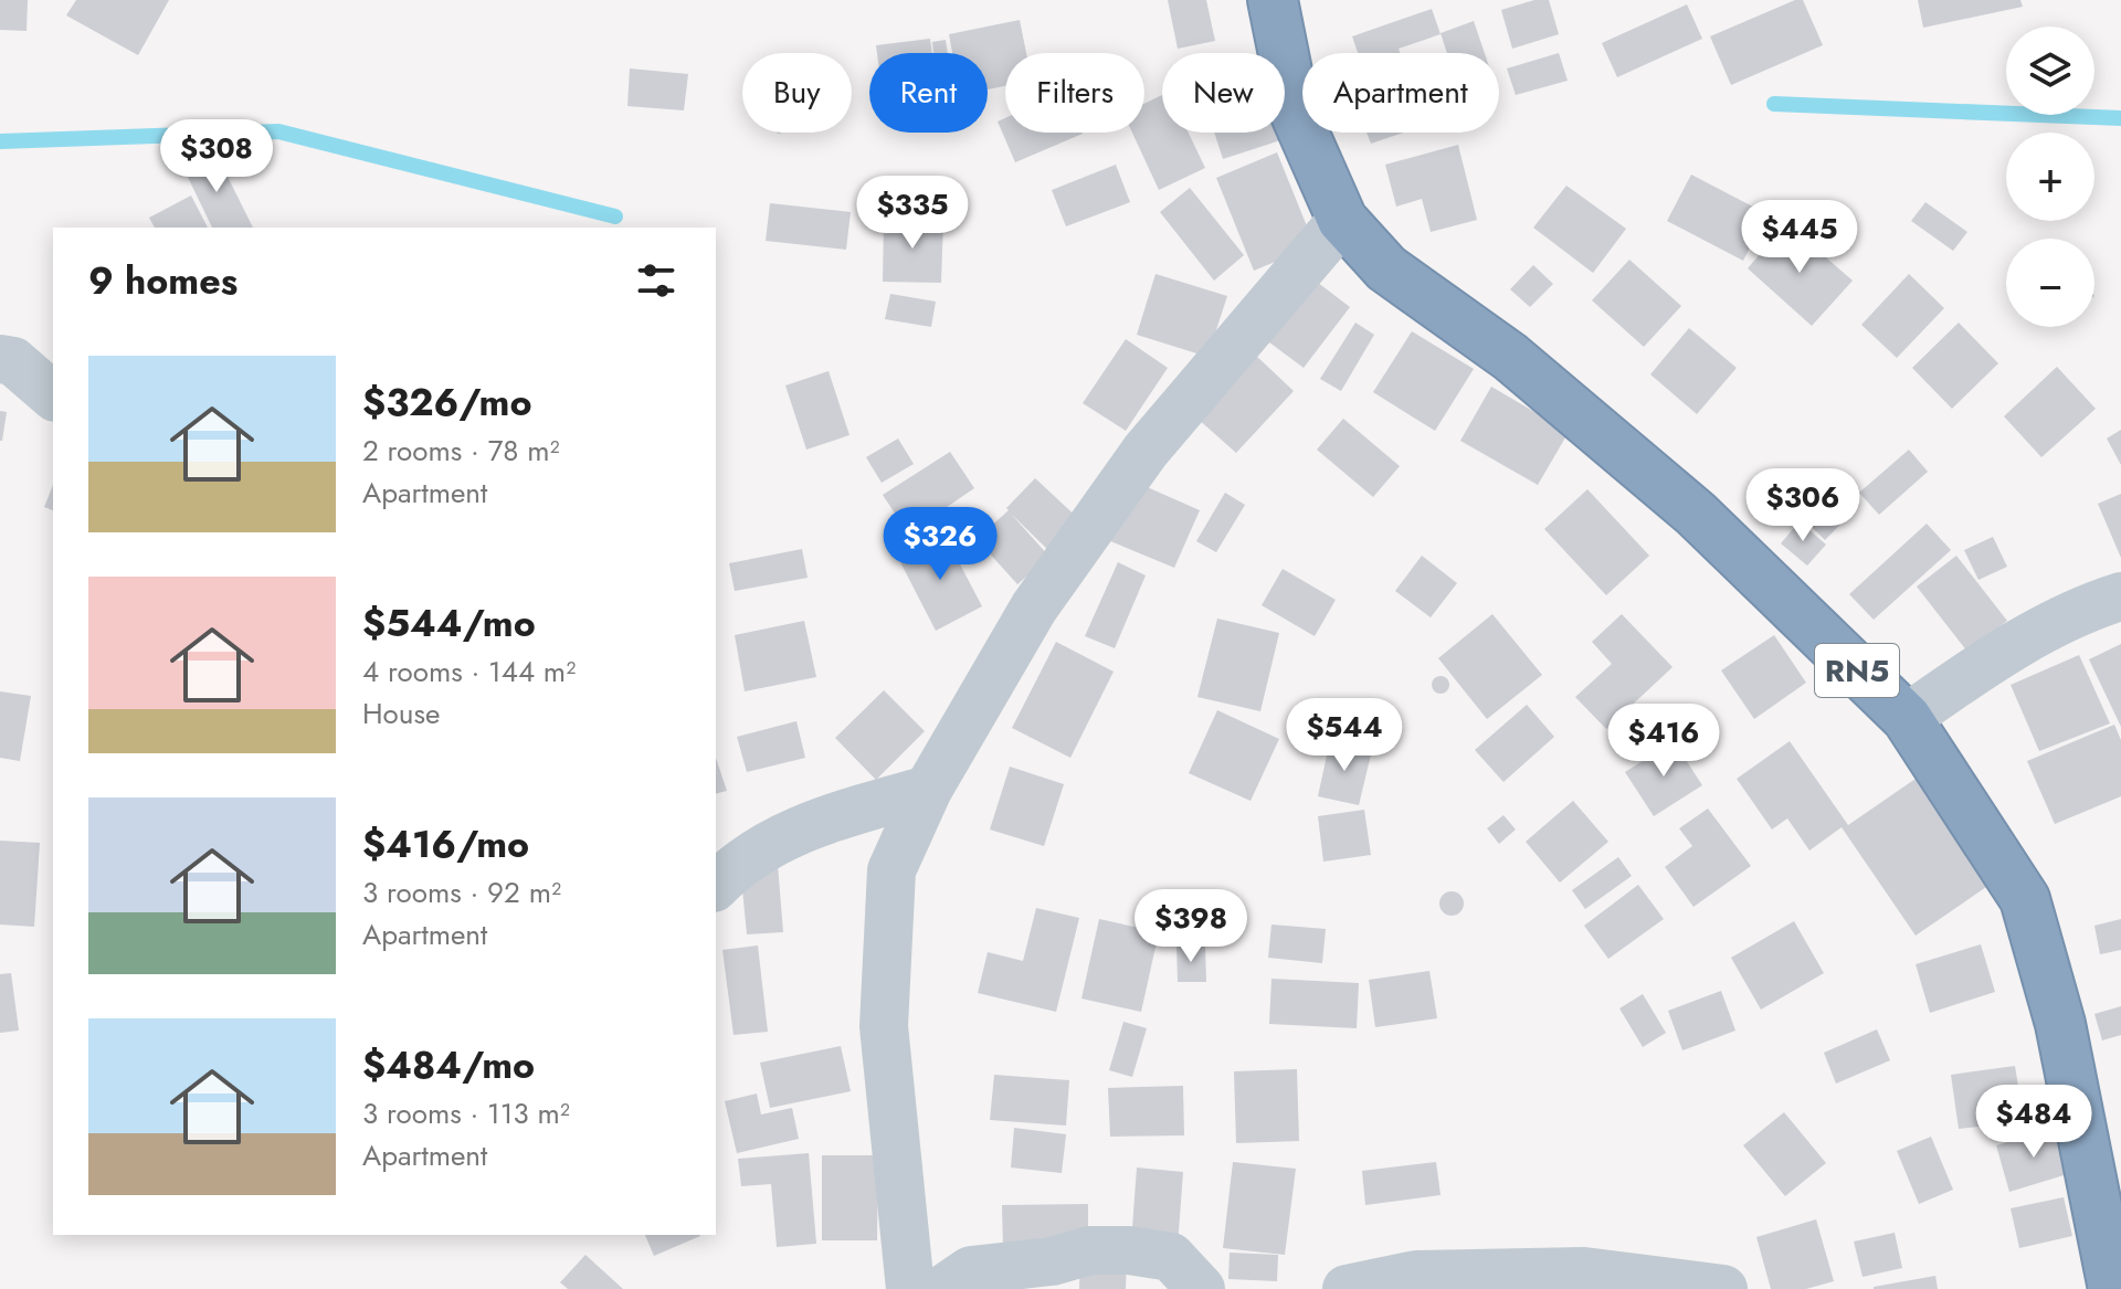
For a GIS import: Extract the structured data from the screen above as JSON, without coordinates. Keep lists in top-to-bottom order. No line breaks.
{"streets":{"highway":["RN5"]},"page":{"map_buttons":["+","−"],"chip":["Buy","Rent","Filters","New","Apartment"],"price":["$308","$335","$445","$306","$326","$544","$416","$398","$484"],"heading":"9 homes","list":[{"name":"$326/mo","note":"2 rooms · 78 m² · Apartment"},{"name":"$544/mo","note":"4 rooms · 144 m² · House"},{"name":"$416/mo","note":"3 rooms · 92 m² · Apartment"},{"name":"$484/mo","note":"3 rooms · 113 m² · Apartment"}]}}
